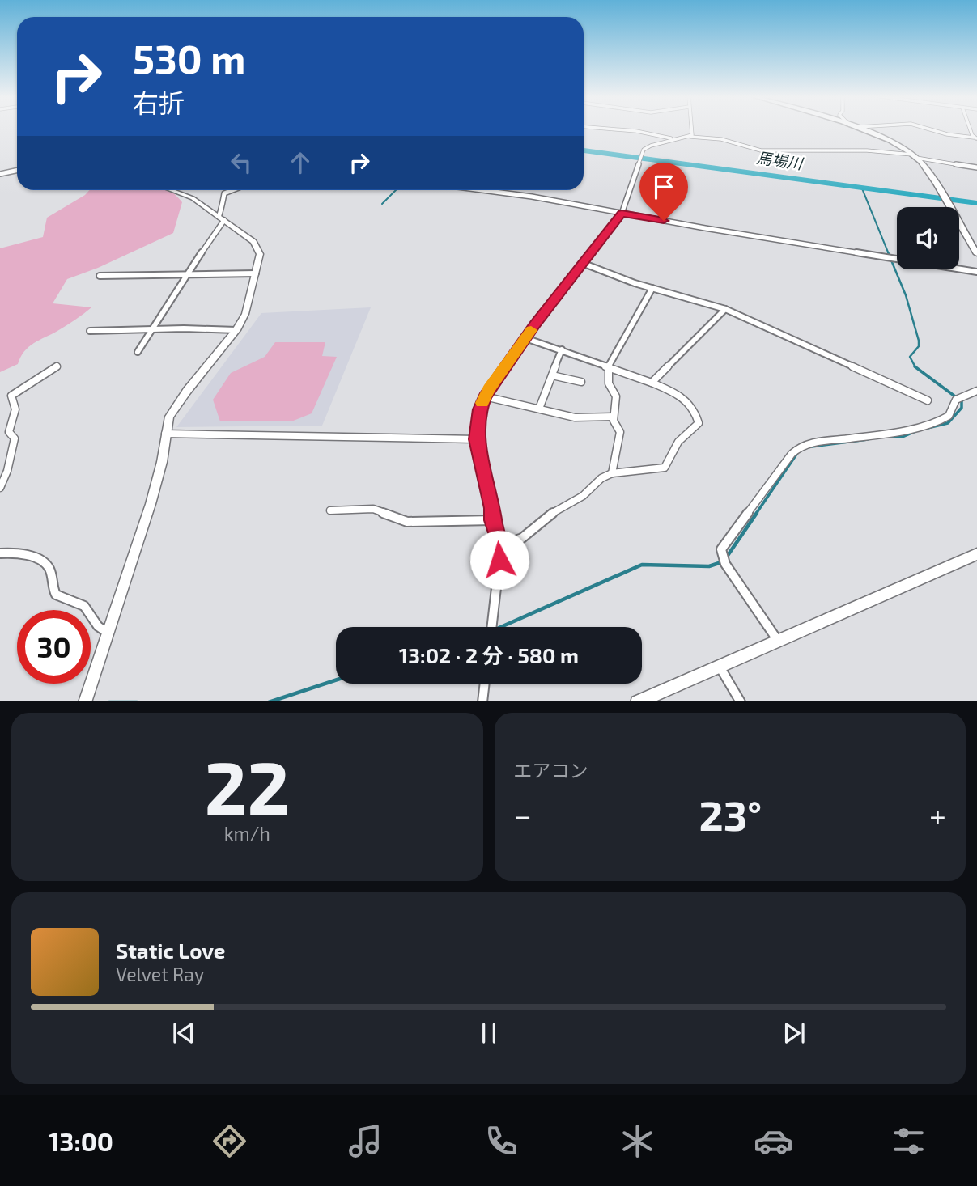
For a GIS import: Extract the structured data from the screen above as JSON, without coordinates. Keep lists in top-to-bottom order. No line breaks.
{"water":["馬場川"],"page":{"turn":["530 m","右折"],"limit":"30","trip":"13:02 · 2 分 · 580 m","tile":[["22","km/h"],"エアコン"],"heat":["−","23°","+"],"song":["Static Love","Velvet Ray"],"tabs":"13:00"}}
